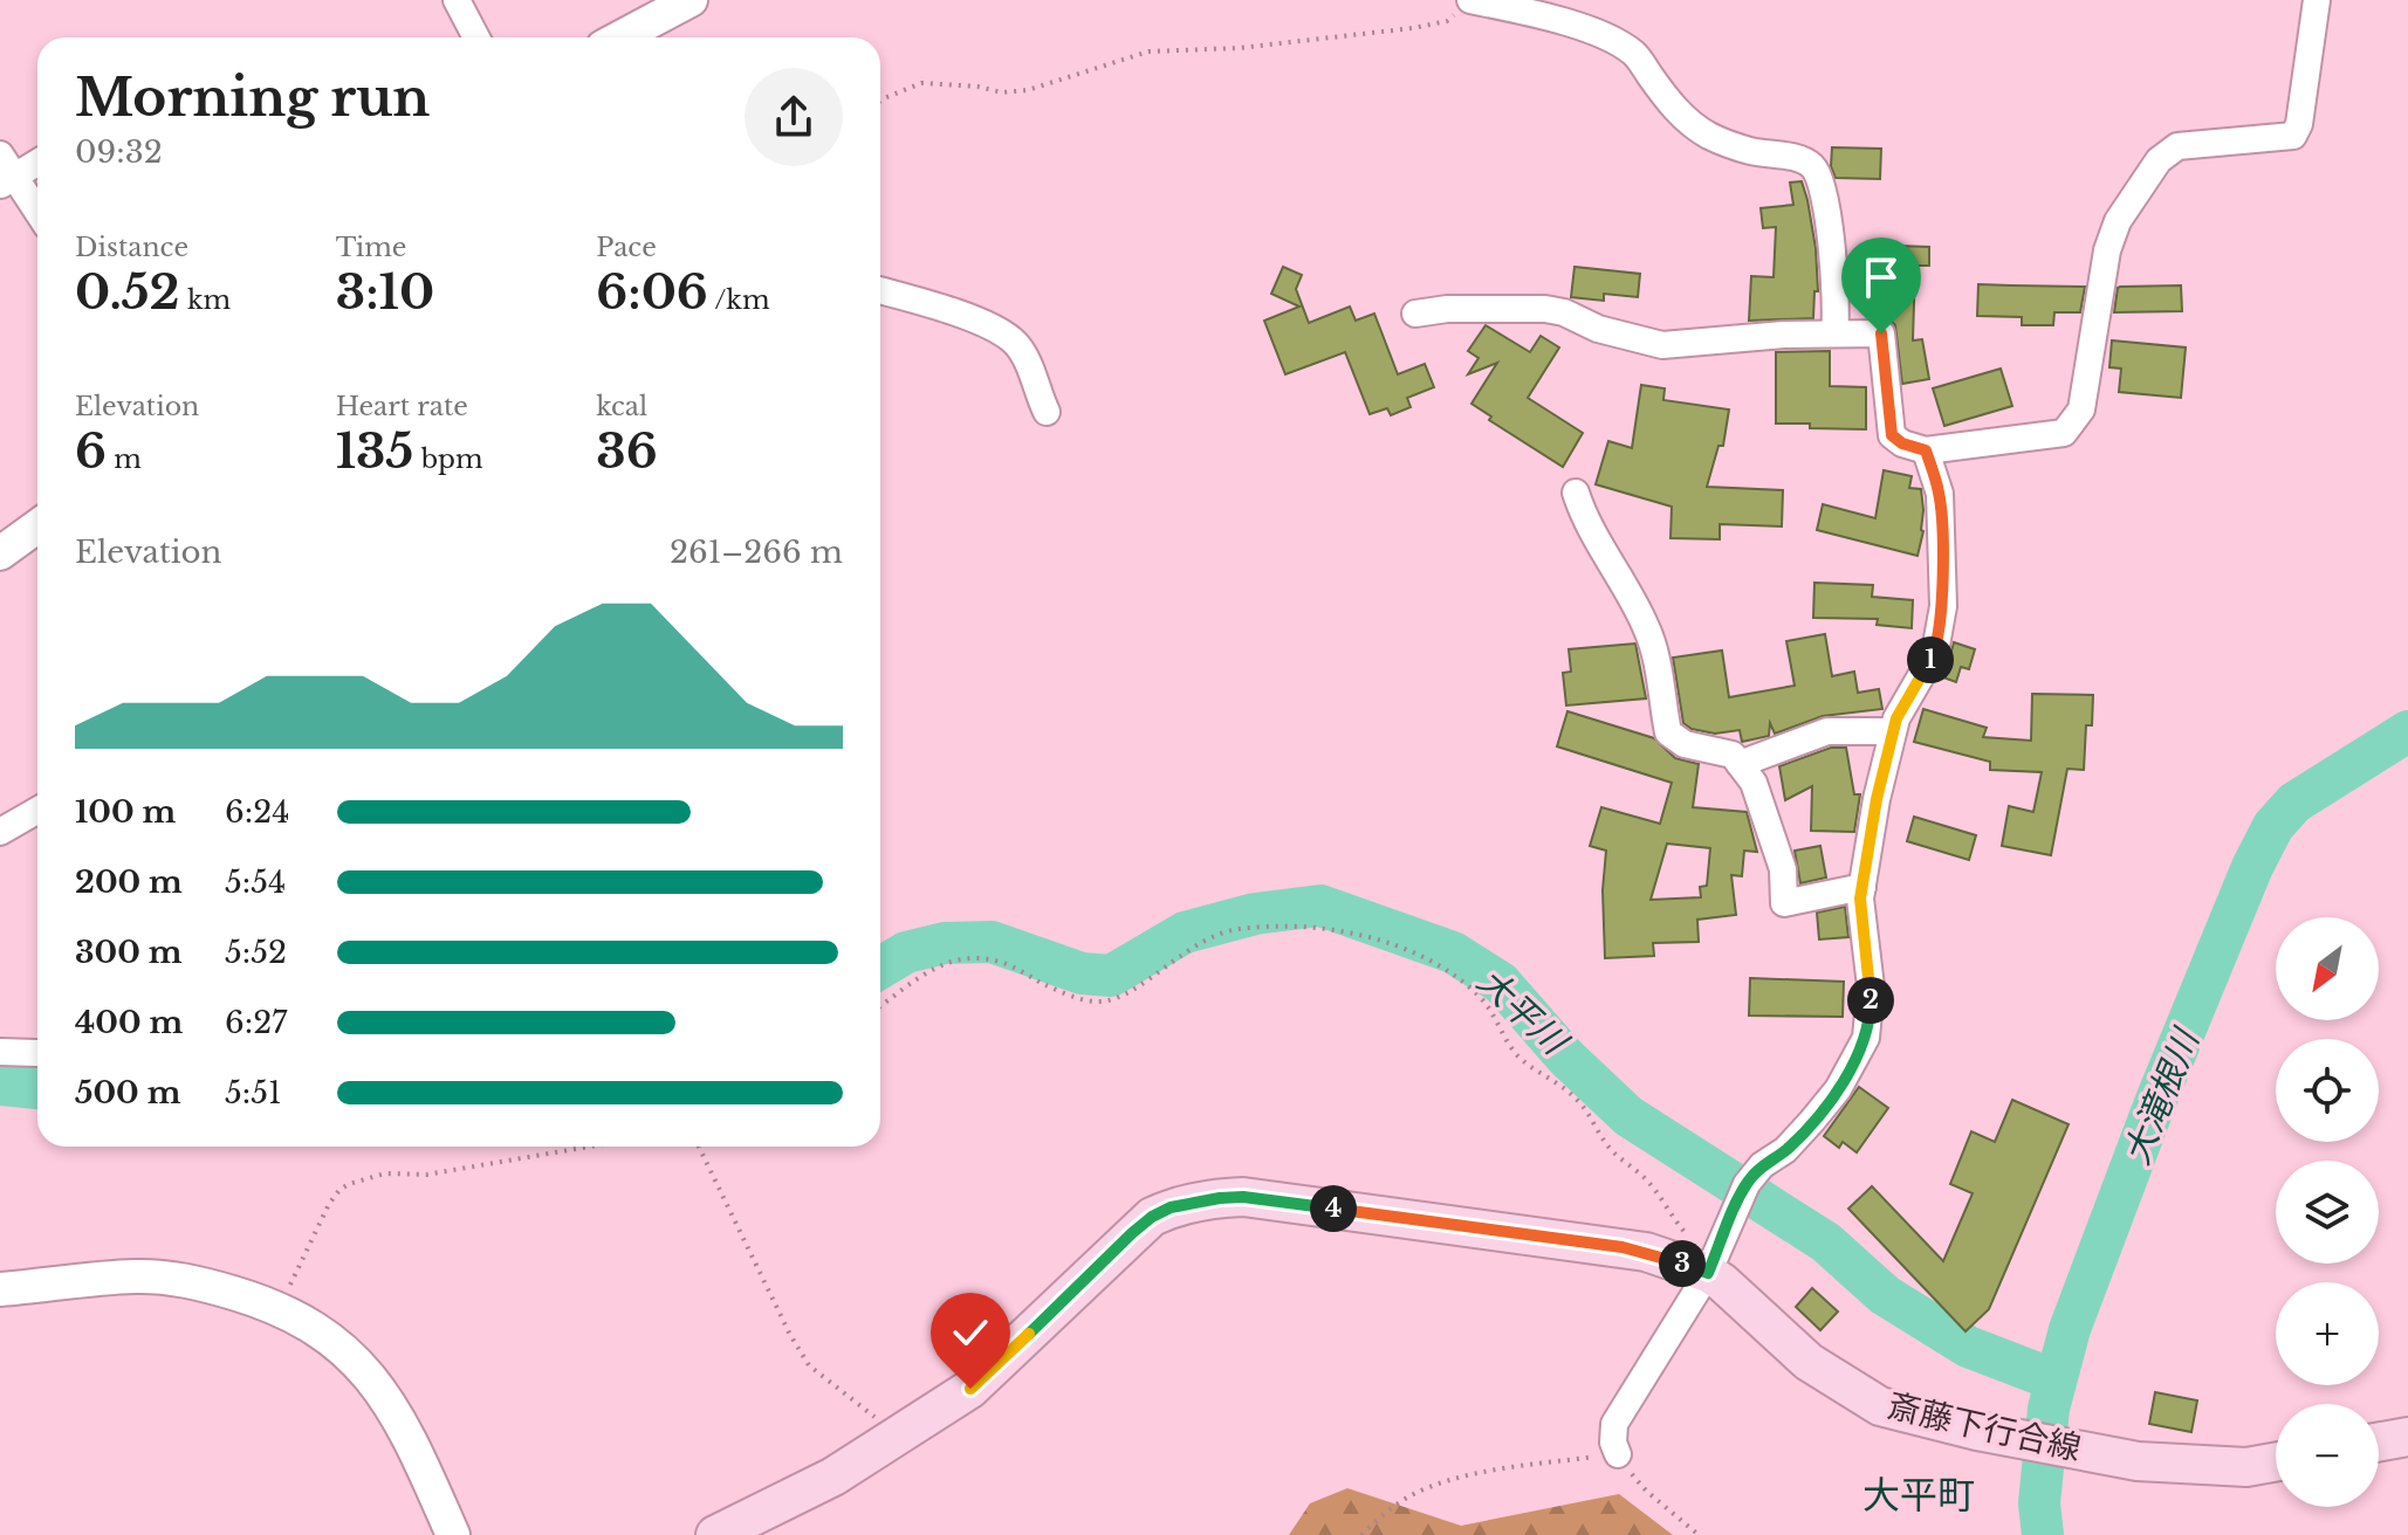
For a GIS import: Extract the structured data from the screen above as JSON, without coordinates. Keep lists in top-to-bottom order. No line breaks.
{"streets":{"main road":["斎藤下行合線"]},"districts":["大平町"],"water":["大平川","大滝根川"],"north":"bottom left","page":{"heading":["Morning run","09:32"],"stats":[["Distance","0.52 km"],["Time","3:10"],["Pace","6:06 /km"],["Elevation","6 m"],["Heart rate","135 bpm"],["kcal","36"]],"chart":["Elevation","261–266 m"],"pins":["1","2","4","3"],"list":[{"name":"100 m","note":"6:24"},{"name":"200 m","note":"5:54"},{"name":"300 m","note":"5:52"},{"name":"400 m","note":"6:27"},{"name":"500 m","note":"5:51"}],"map_buttons":["+","−"]}}
